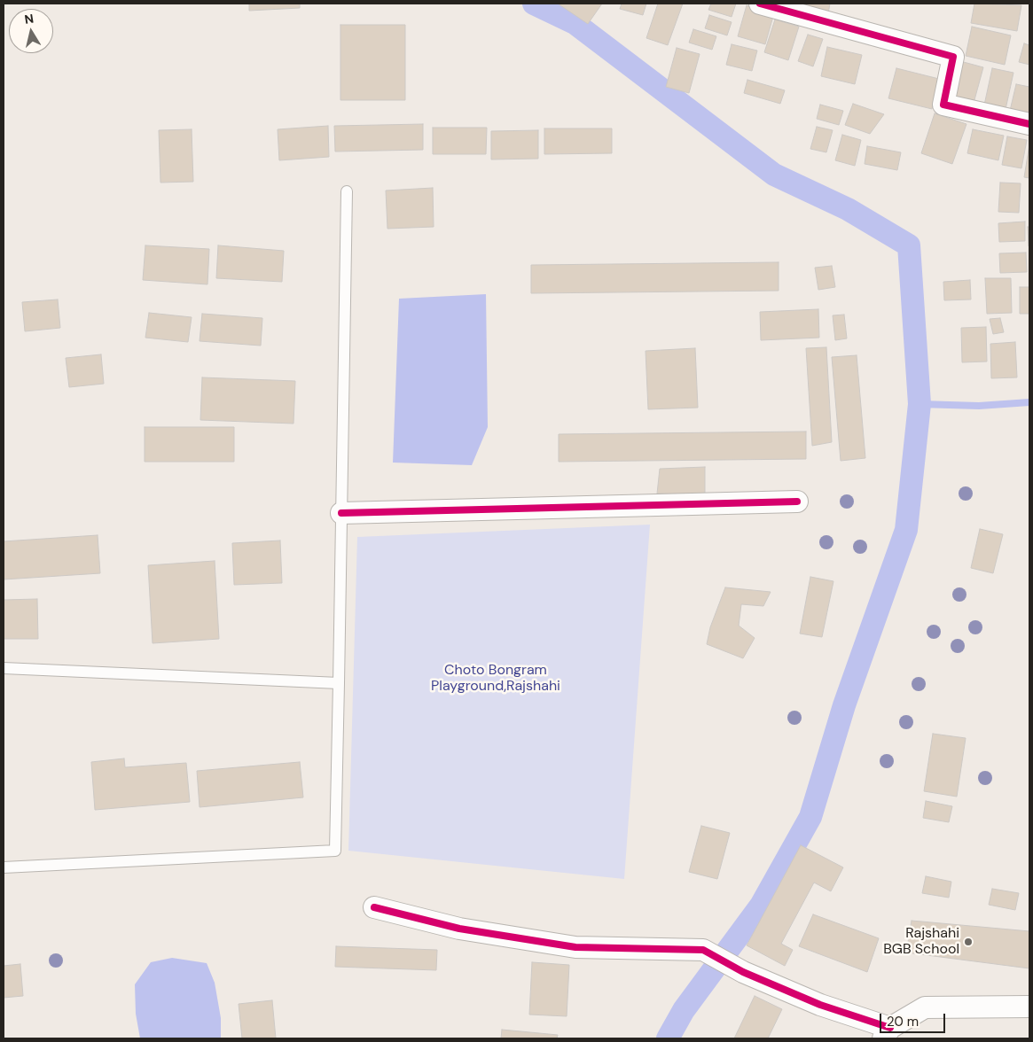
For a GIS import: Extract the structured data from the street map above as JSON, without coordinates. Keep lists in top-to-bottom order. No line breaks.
{"parks":["Choto Bongram Playground,Rajshahi"],"places":["Rajshahi BGB School"],"scale_bar":"20 m","north":"top"}
